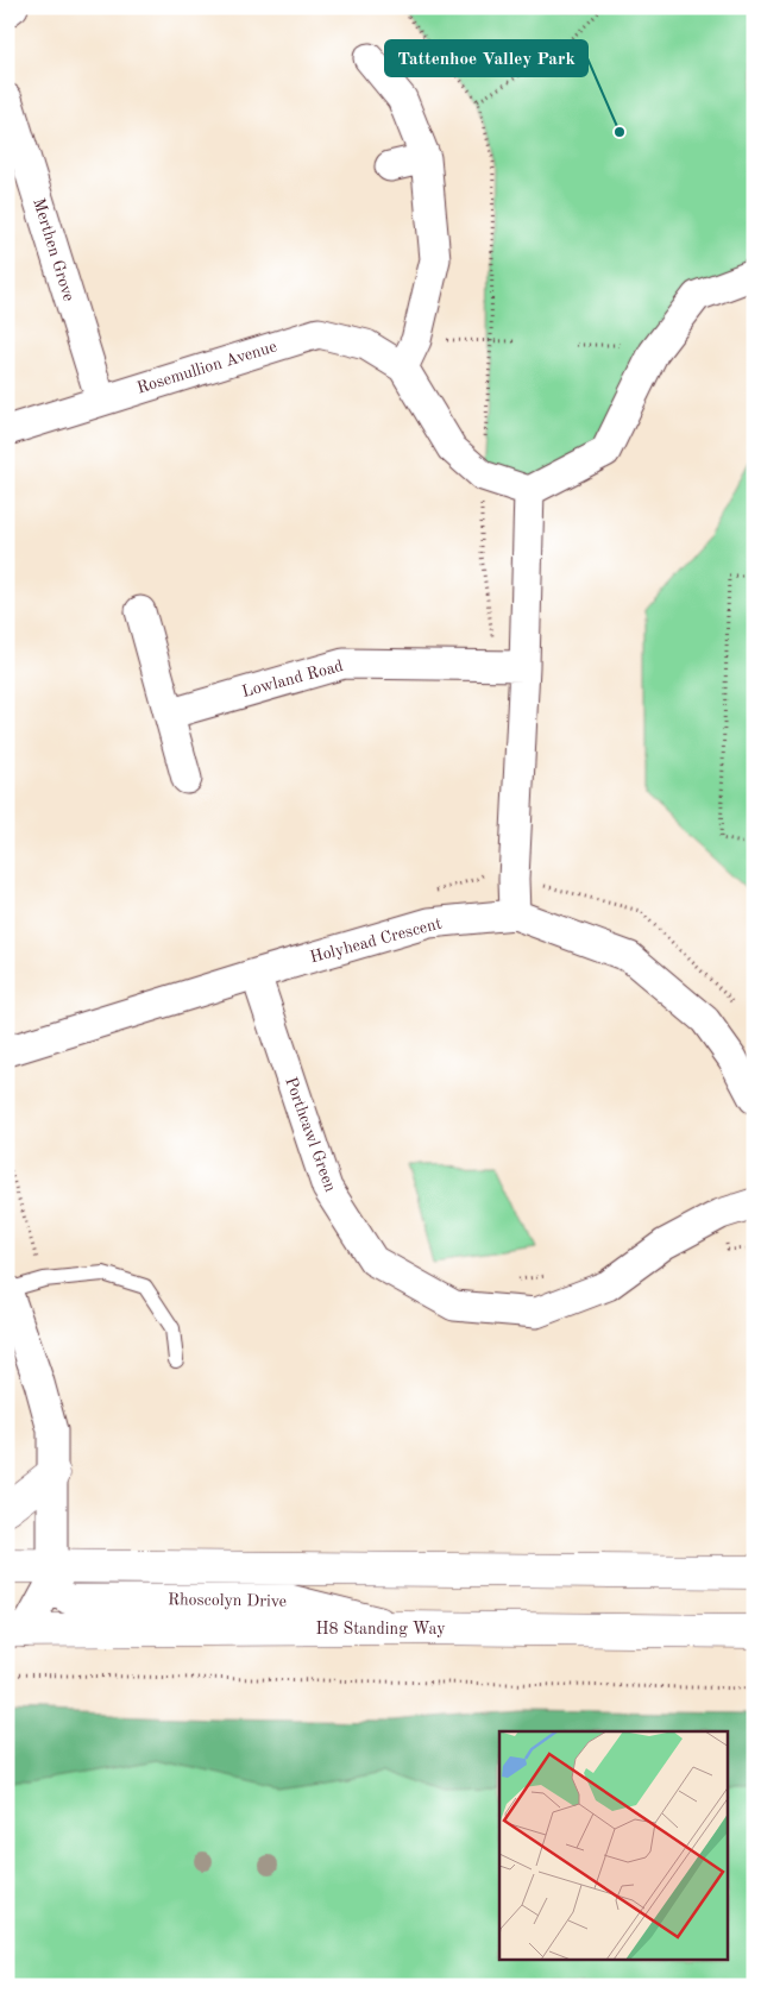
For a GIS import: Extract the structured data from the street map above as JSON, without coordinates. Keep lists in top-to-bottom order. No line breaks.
{"streets":{"main road":["H8 Standing Way"],"street":["Merthen Grove","Rosemullion Avenue","Lowland Road","Holyhead Crescent","Porthcawl Green","Rhoscolyn Drive"]},"crossings":[["Merthen Grove","Rosemullion Avenue"],["Holyhead Crescent","Porthcawl Green"],["Rhoscolyn Drive","H8 Standing Way"]],"places":["Tattenhoe Valley Park"]}
